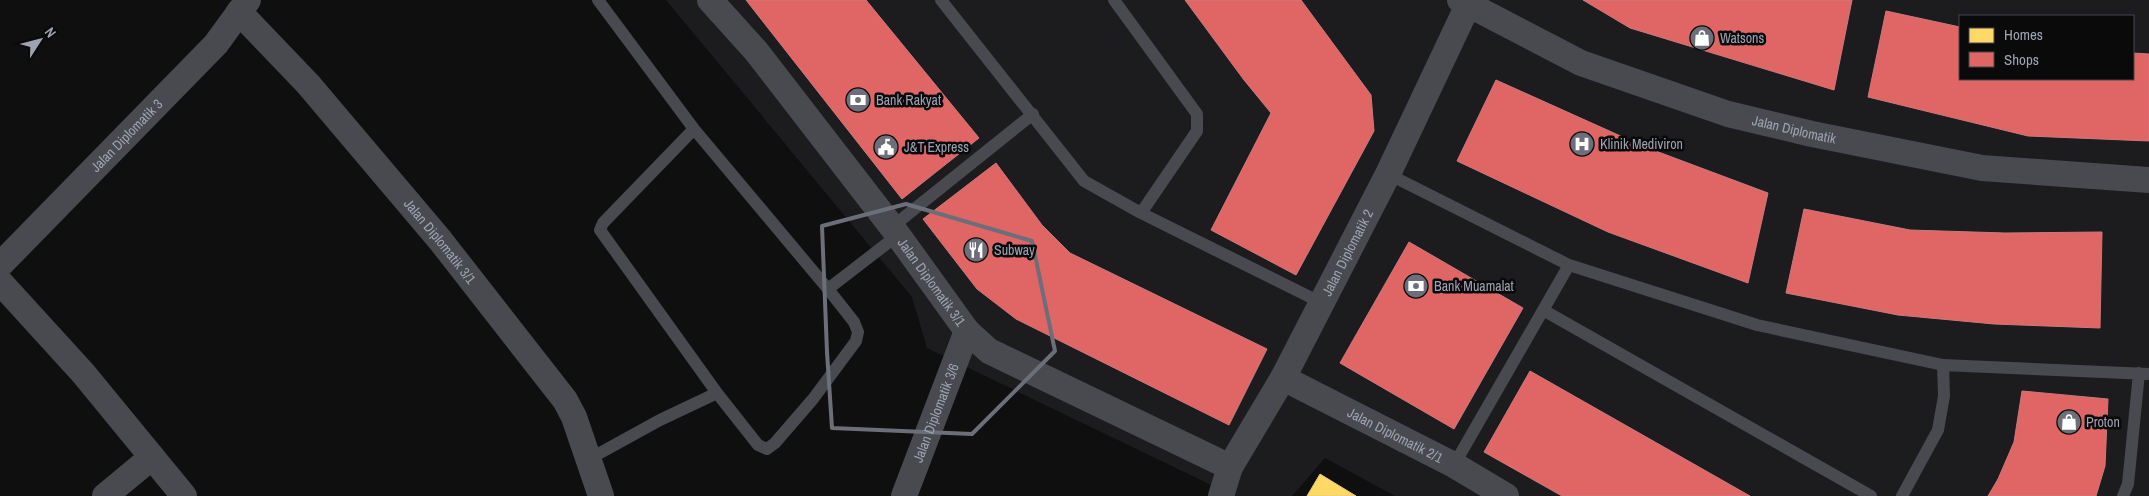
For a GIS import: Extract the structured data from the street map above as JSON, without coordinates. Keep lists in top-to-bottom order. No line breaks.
{"streets":{"street":["Jalan Diplomatik","Jalan Diplomatik 3","Jalan Diplomatik 3/1","Jalan Diplomatik 2","Jalan Diplomatik 3/6","Jalan Diplomatik 2/1"]},"crossings":[["Jalan Diplomatik","Jalan Diplomatik 2"],["Jalan Diplomatik 3","Jalan Diplomatik 3/1"],["Jalan Diplomatik 3/1","Jalan Diplomatik 2"],["Jalan Diplomatik 3/1","Jalan Diplomatik 3/6"],["Jalan Diplomatik 2","Jalan Diplomatik 2/1"]],"places":{"shop":["Watsons","Proton"],"bank":["Bank Rakyat","Bank Muamalat"],"hospital":["Klinik Mediviron"],"public building":["J&T Express"],"restaurant":["Subway"]},"legend":["Homes","Shops"],"north":"top right"}
